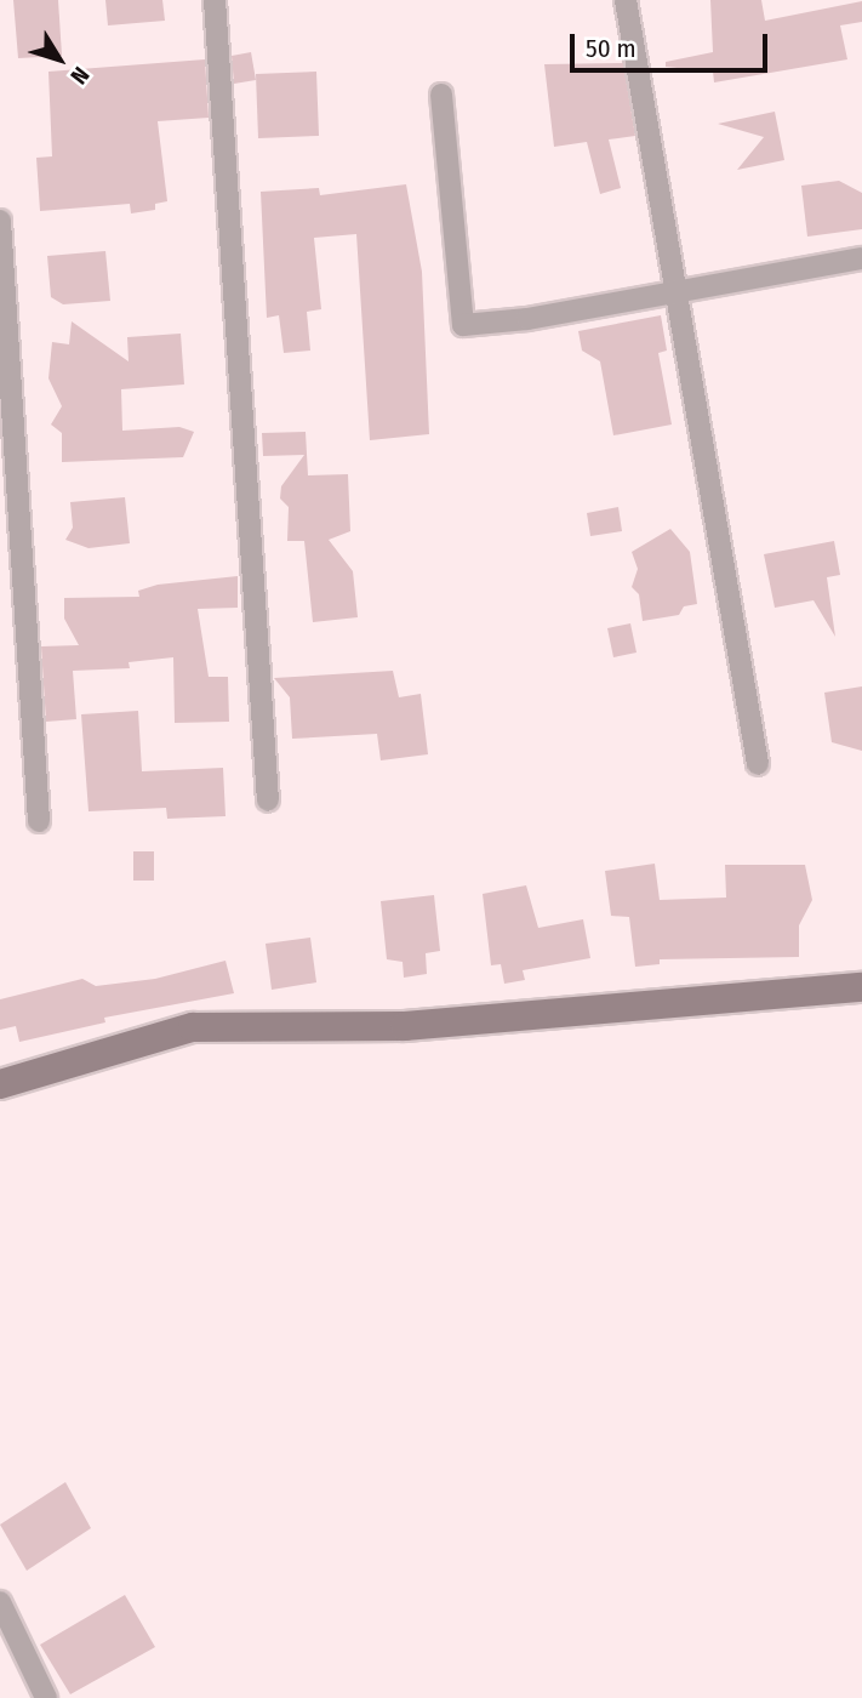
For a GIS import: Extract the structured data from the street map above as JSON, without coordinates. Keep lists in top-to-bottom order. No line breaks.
{"scale_bar":"50 m","north":"bottom right"}
